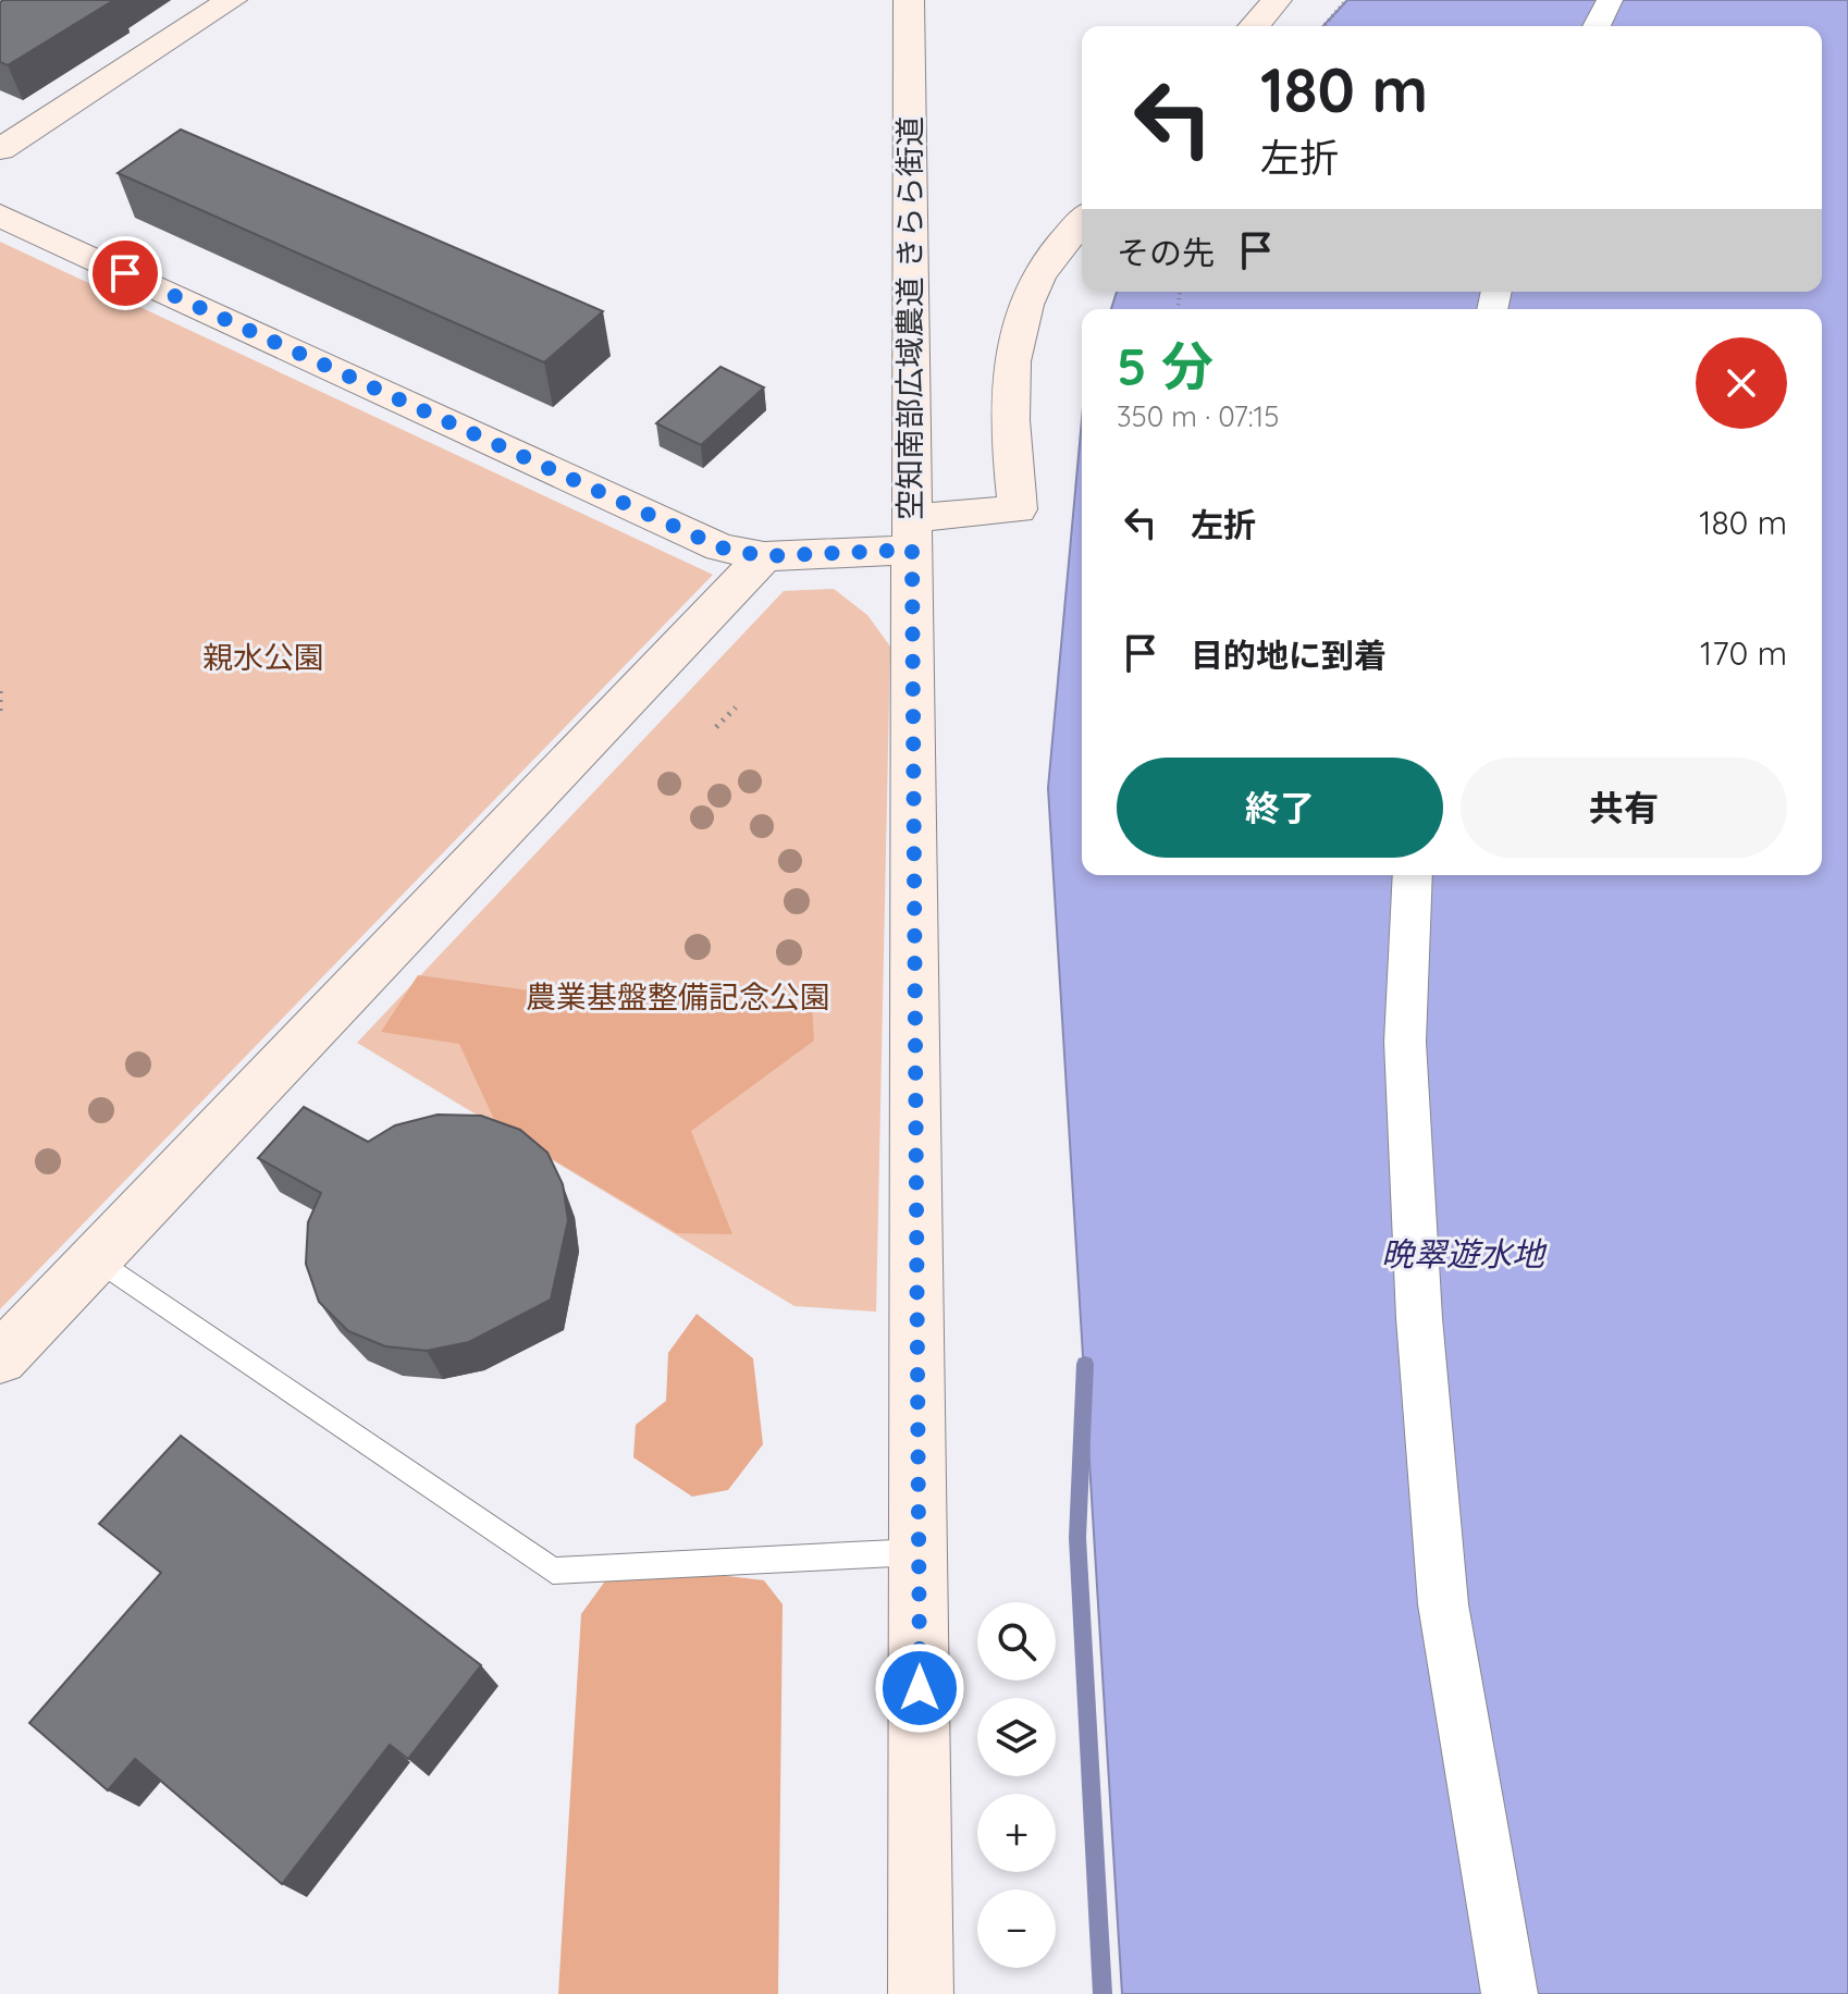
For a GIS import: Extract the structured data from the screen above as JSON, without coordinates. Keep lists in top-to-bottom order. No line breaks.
{"streets":{"street":["空知南部広域農道 きらら街道"]},"water":["晩翠遊水地"],"parks":["親水公園","農業基盤整備記念公園"],"page":{"turn":["180 m","左折"],"then":"その先","heading":["5 分","350 m · 07:15"],"list":[{"name":"左折","value":"180 m"},{"name":"目的地に到着","value":"170 m"}],"buttons":["終了","共有"],"map_buttons":["+","−"]}}
